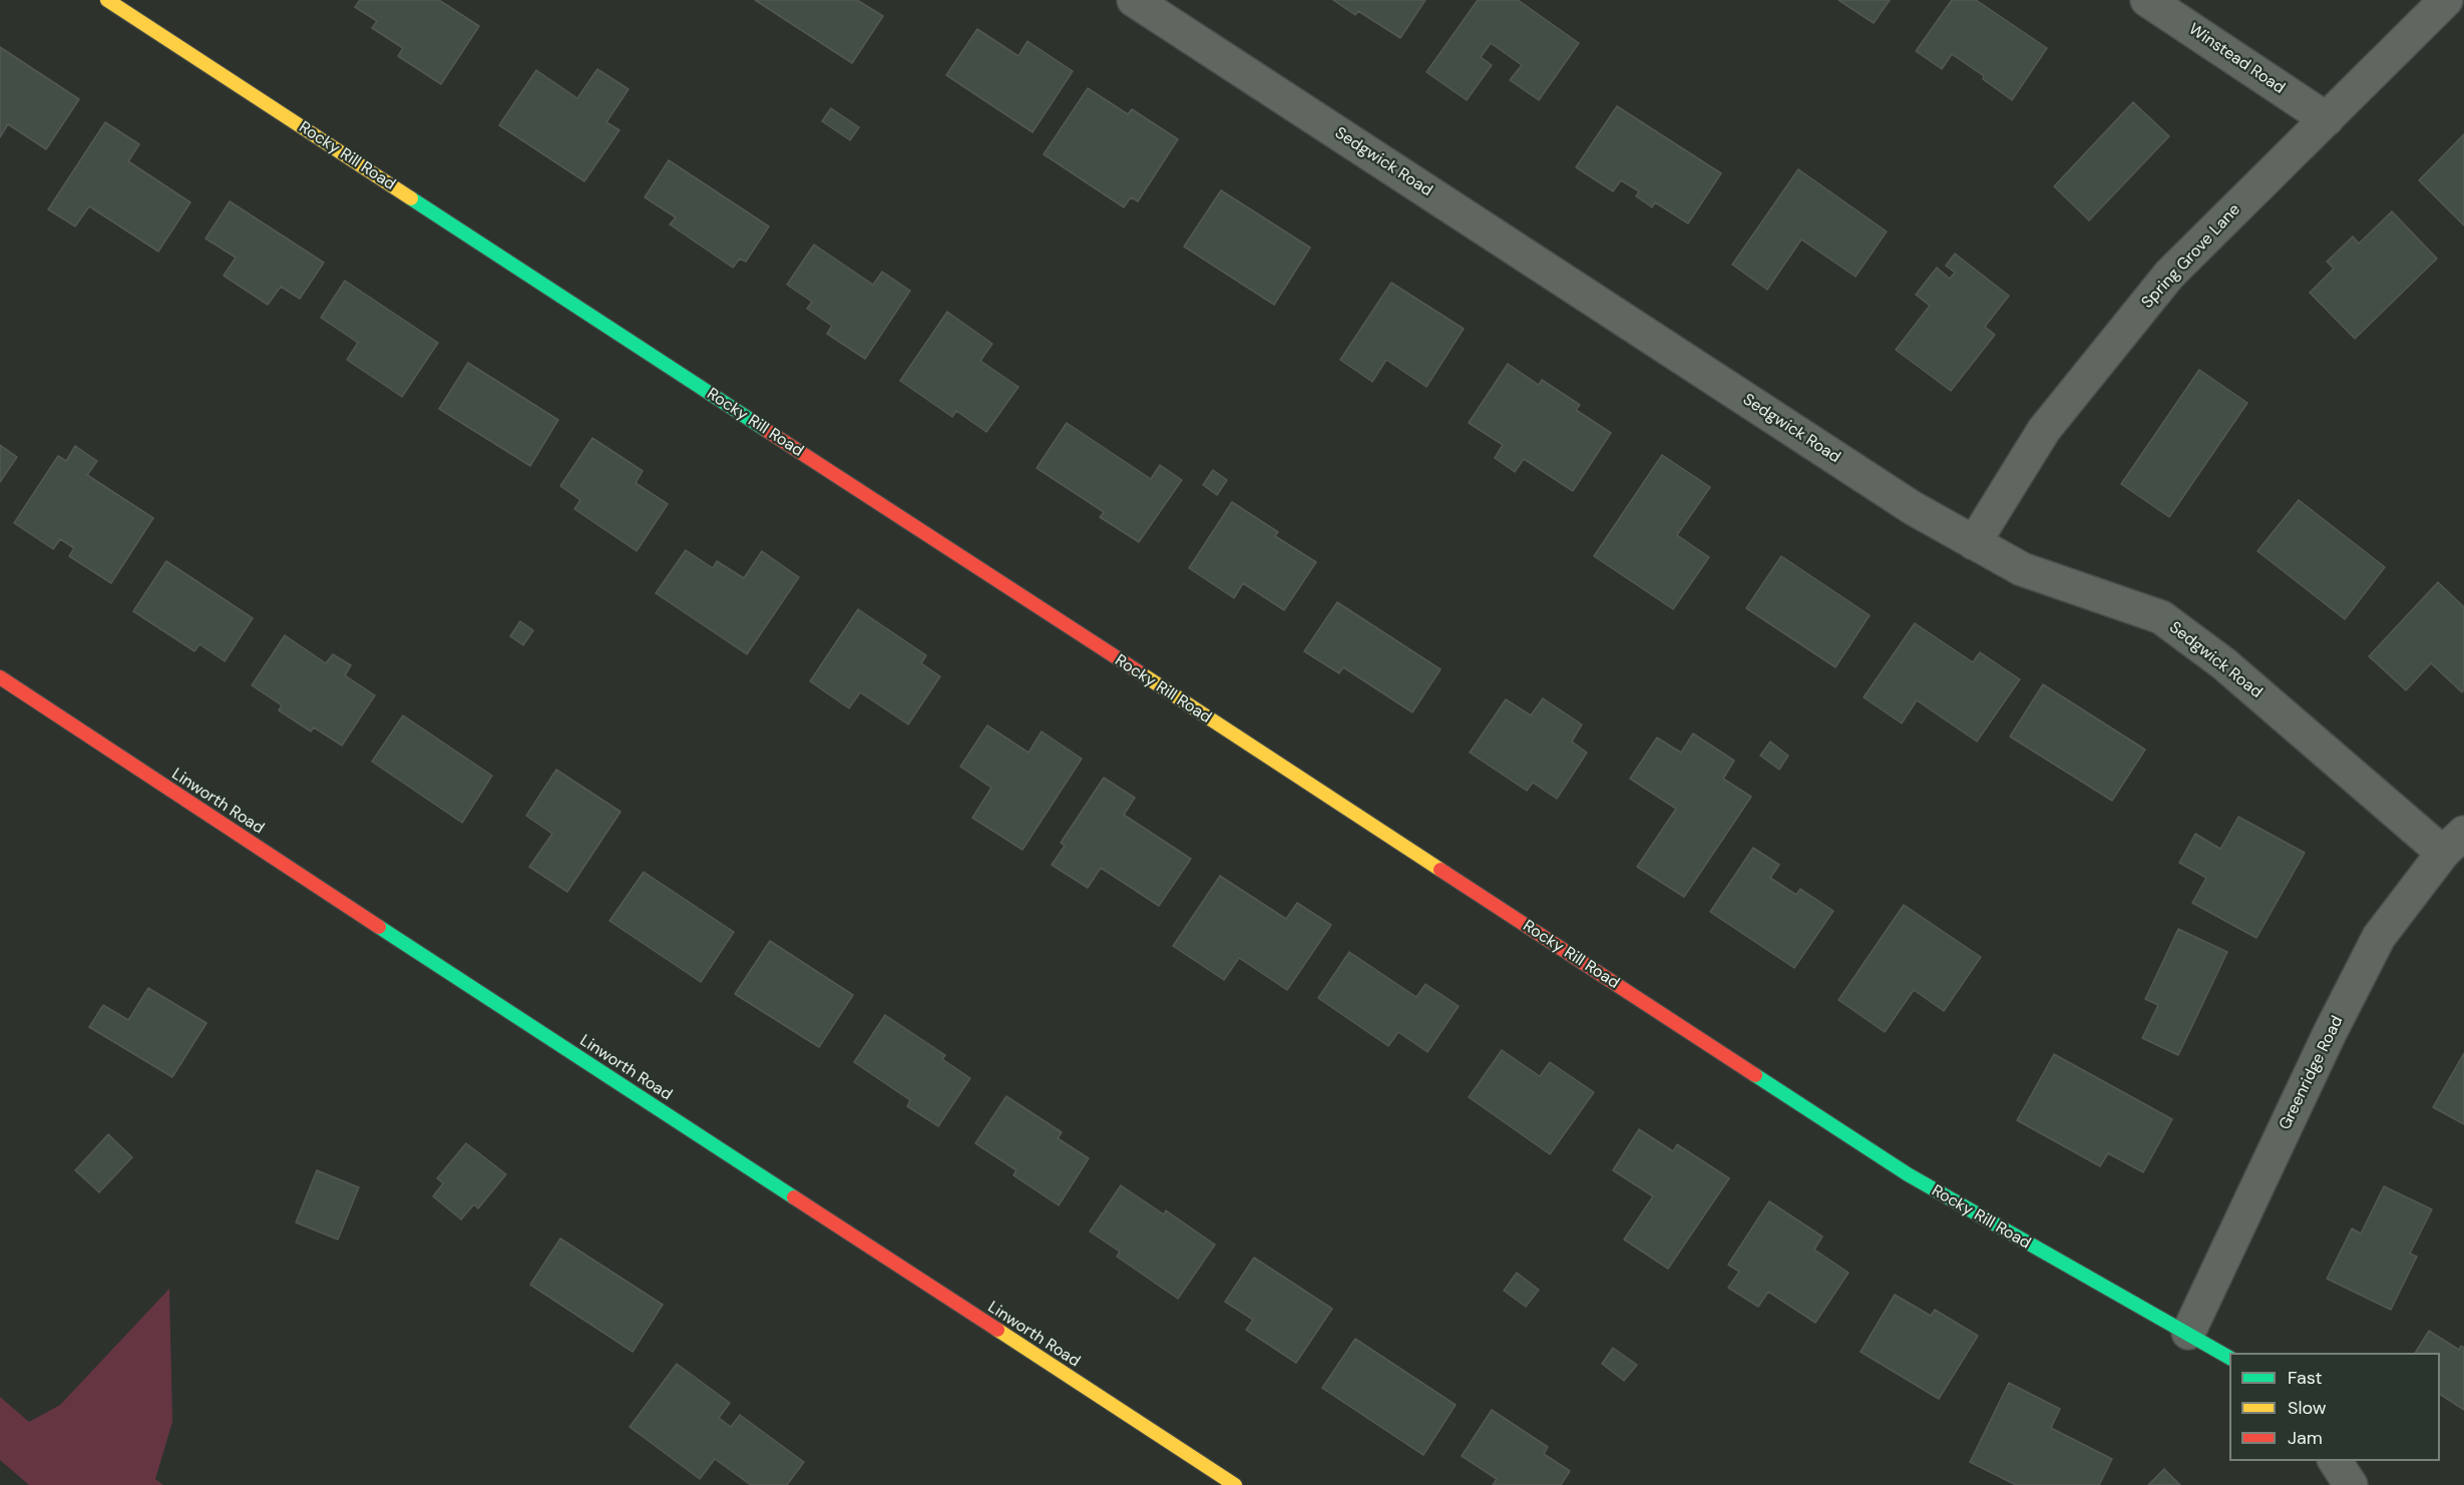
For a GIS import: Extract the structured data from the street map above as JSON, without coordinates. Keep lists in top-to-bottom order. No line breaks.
{"streets":{"street":["Winstead Road","Rocky Rill Road","Sedgwick Road","Spring Grove Lane","Linworth Road","Greenridge Road"]},"crossings":[["Winstead Road","Spring Grove Lane"],["Rocky Rill Road","Greenridge Road"],["Sedgwick Road","Spring Grove Lane"],["Sedgwick Road","Greenridge Road"]],"legend":["Fast","Slow","Jam"]}
